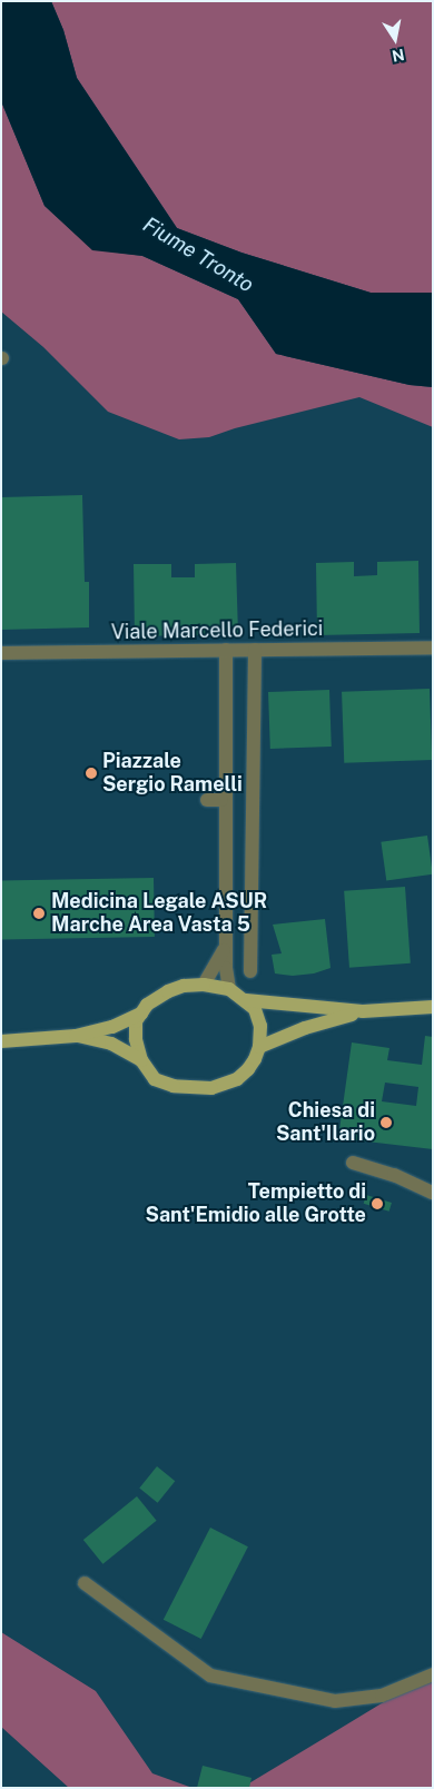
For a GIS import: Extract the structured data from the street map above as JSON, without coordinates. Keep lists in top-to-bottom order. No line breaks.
{"streets":{"street":["Viale Marcello Federici"]},"water":["Fiume Tronto"],"places":["Piazzale Sergio Ramelli","Medicina Legale ASUR Marche Area Vasta 5","Chiesa di Sant'Ilario","Tempietto di Sant'Emidio alle Grotte"],"north":"bottom"}
